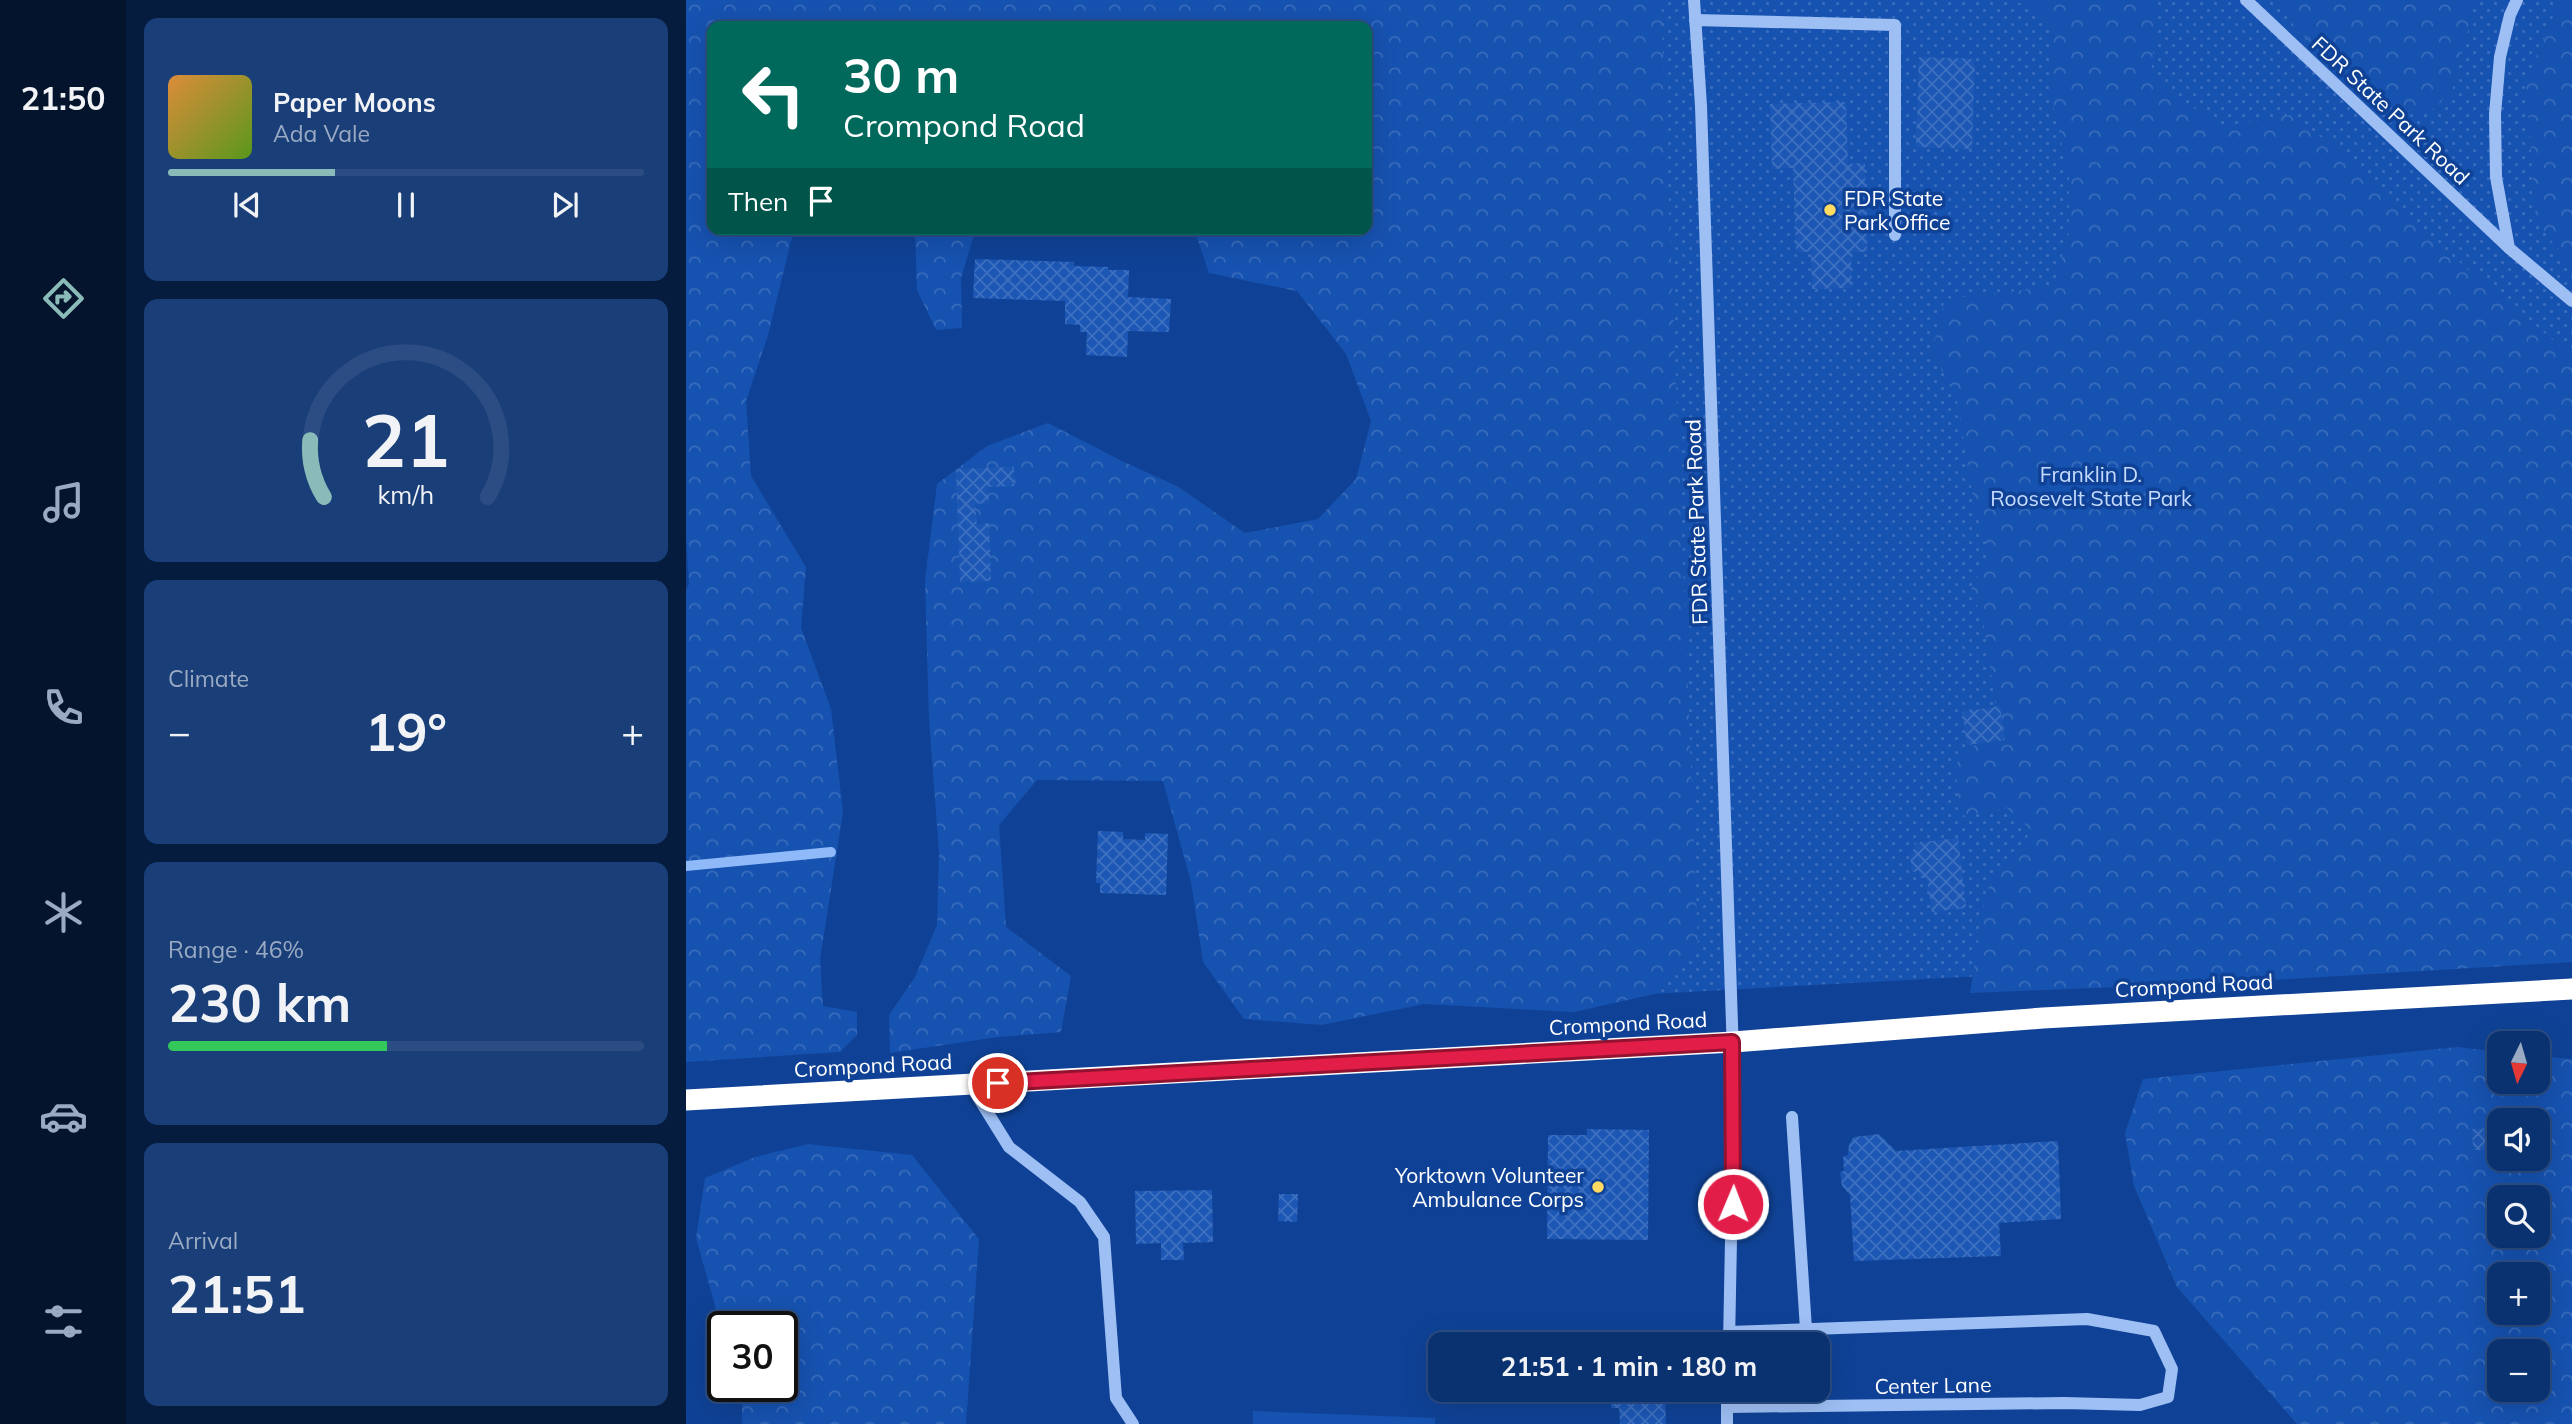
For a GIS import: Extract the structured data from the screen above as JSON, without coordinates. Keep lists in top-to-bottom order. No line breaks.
{"streets":{"highway":["Crompond Road"],"street":["FDR State Park Road","Center Lane"]},"crossings":[["FDR State Park Road","Crompond Road"]],"parks":["Franklin D. Roosevelt State Park"],"places":["FDR State Park Office","Yorktown Volunteer Ambulance Corps"],"north":"bottom","page":{"tabs":"21:50","turn":["30 m","Crompond Road"],"song":["Paper Moons","Ada Vale"],"then":"Then","tile":["Climate",["Range · 46%","230 km"],["Arrival","21:51"]],"heat":["−","19°","+"],"map_buttons":["+","−"],"limit":"30","trip":"21:51 · 1 min · 180 m","gauge":["21","km/h"]}}
